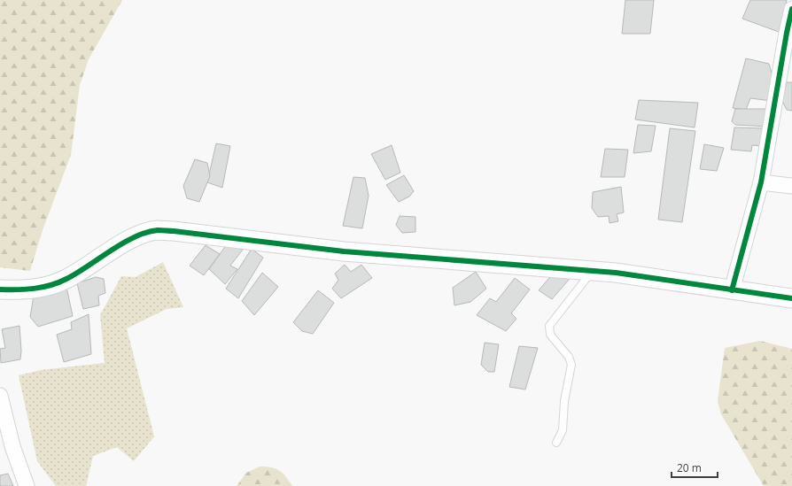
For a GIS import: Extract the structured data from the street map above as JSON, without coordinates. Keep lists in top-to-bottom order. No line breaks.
{"scale_bar":"20 m"}
